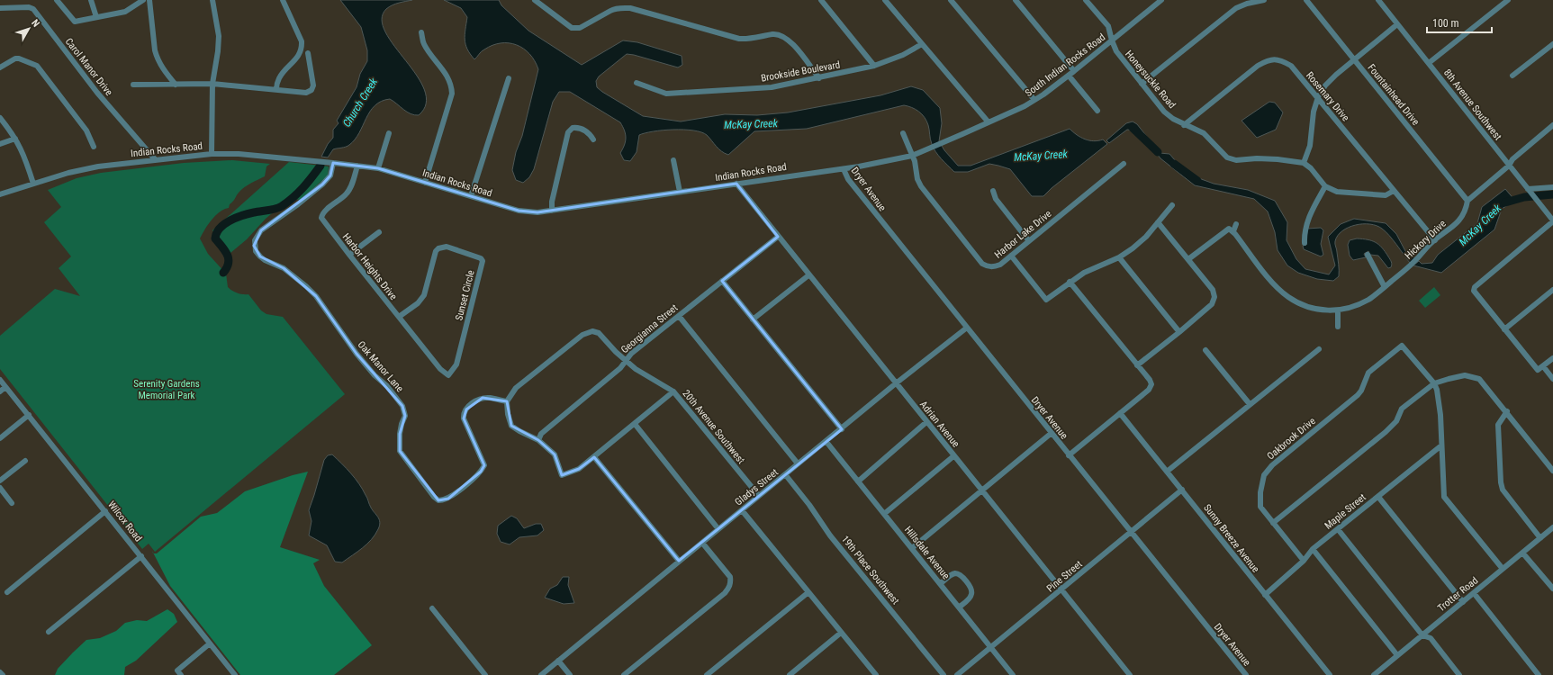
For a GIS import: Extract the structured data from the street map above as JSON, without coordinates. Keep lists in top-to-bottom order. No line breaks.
{"streets":{"street":["South Indian Rocks Road","Carol Manor Drive","Brookside Boulevard","Honeysuckle Road","Fountainhead Drive","Rosemary Drive","8th Avenue Southwest","Indian Rocks Road","Dryer Avenue","Harbor Lake Drive","Hickory Drive","Harbor Heights Drive","Sunset Circle","Georgianna Street","Oak Manor Lane","Adrian Avenue","20th Avenue Southwest","Oakbrook Drive","Gladys Street","Maple Street","Wilcox Road","Sunny Breeze Avenue","Hillsdale Avenue","19th Place Southwest","Pine Street","Trotter Road"]},"crossings":[["South Indian Rocks Road","Honeysuckle Road"],["South Indian Rocks Road","Indian Rocks Road"],["South Indian Rocks Road","Harbor Lake Drive"],["Carol Manor Drive","Indian Rocks Road"],["Honeysuckle Road","Rosemary Drive"],["Fountainhead Drive","Hickory Drive"],["Rosemary Drive","Hickory Drive"],["Indian Rocks Road","Dryer Avenue"],["Indian Rocks Road","Harbor Lake Drive"],["Indian Rocks Road","Harbor Heights Drive"],["Indian Rocks Road","Oak Manor Lane"],["Indian Rocks Road","Adrian Avenue"],["Dryer Avenue","Gladys Street"],["Dryer Avenue","Pine Street"],["Harbor Heights Drive","Sunset Circle"],["Georgianna Street","Adrian Avenue"],["Georgianna Street","20th Avenue Southwest"],["Oak Manor Lane","20th Avenue Southwest"],["Adrian Avenue","Gladys Street"],["Adrian Avenue","Pine Street"],["20th Avenue Southwest","Gladys Street"],["Oakbrook Drive","Maple Street"],["Gladys Street","Hillsdale Avenue"],["Gladys Street","19th Place Southwest"],["Maple Street","Sunny Breeze Avenue"],["Sunny Breeze Avenue","Pine Street"],["Hillsdale Avenue","Pine Street"]],"water":["Church Creek","McKay Creek"],"parks":["Serenity Gardens Memorial Park"],"scale_bar":"100 m","north":"top right"}
